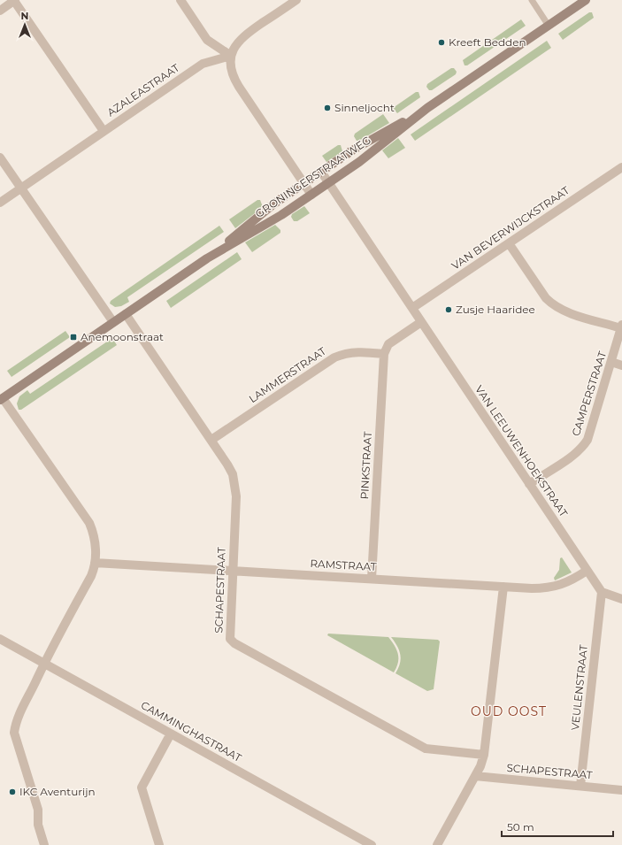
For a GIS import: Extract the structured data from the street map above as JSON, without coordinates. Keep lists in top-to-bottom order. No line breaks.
{"streets":{"main road":["GRONINGERSTRAATWEG"],"street":["AZALEASTRAAT","VAN BEVERWIJCKSTRAAT","LAMMERSTRAAT","CAMPERSTRAAT","VAN LEEUWENHOEKSTRAAT","PINKSTRAAT","RAMSTRAAT","SCHAPESTRAAT","VEULENSTRAAT","CAMMINGHASTRAAT"]},"crossings":[["GRONINGERSTRAATWEG","VAN LEEUWENHOEKSTRAAT"],["GRONINGERSTRAATWEG","SCHAPESTRAAT"],["VAN BEVERWIJCKSTRAAT","VAN LEEUWENHOEKSTRAAT"],["LAMMERSTRAAT","PINKSTRAAT"],["LAMMERSTRAAT","SCHAPESTRAAT"],["CAMPERSTRAAT","VAN LEEUWENHOEKSTRAAT"],["VAN LEEUWENHOEKSTRAAT","RAMSTRAAT"],["VAN LEEUWENHOEKSTRAAT","VEULENSTRAAT"],["PINKSTRAAT","RAMSTRAAT"],["RAMSTRAAT","SCHAPESTRAAT"],["SCHAPESTRAAT","VEULENSTRAAT"]],"districts":["OUD OOST"],"places":{"other":["Kreeft Bedden","Sinneljocht","Zusje Haaridee","IKC Aventurijn"],"transit":["Anemoonstraat"]},"scale_bar":"50 m","north":"top"}
